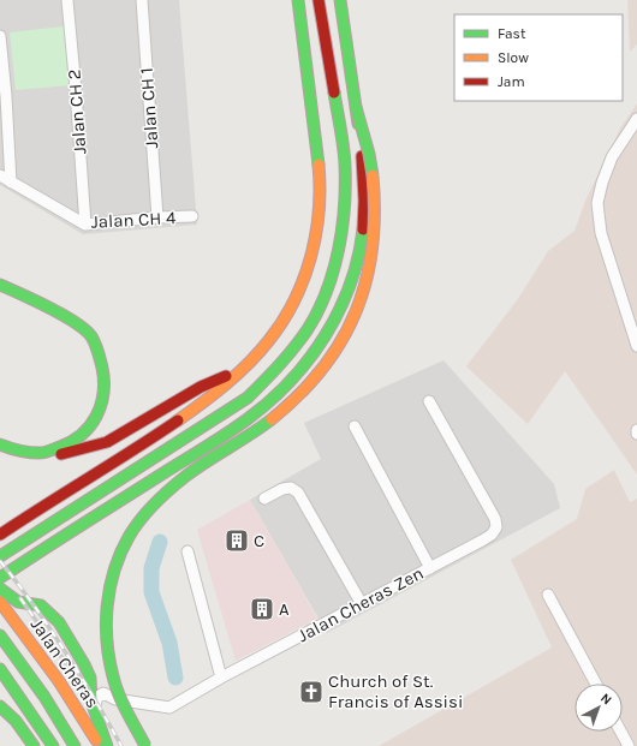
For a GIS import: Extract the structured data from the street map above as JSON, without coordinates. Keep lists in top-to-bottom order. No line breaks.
{"streets":{"highway":["Jalan Cheras"],"street":["Jalan CH 1","Jalan CH 2","Jalan CH 4","Jalan Cheras Zen"]},"crossings":[["Jalan CH 1","Jalan CH 4"],["Jalan CH 2","Jalan CH 4"]],"places":{"building":["C","A"],"church":["Church of St. Francis of Assisi"]},"legend":["Fast","Slow","Jam"],"north":"top right"}
